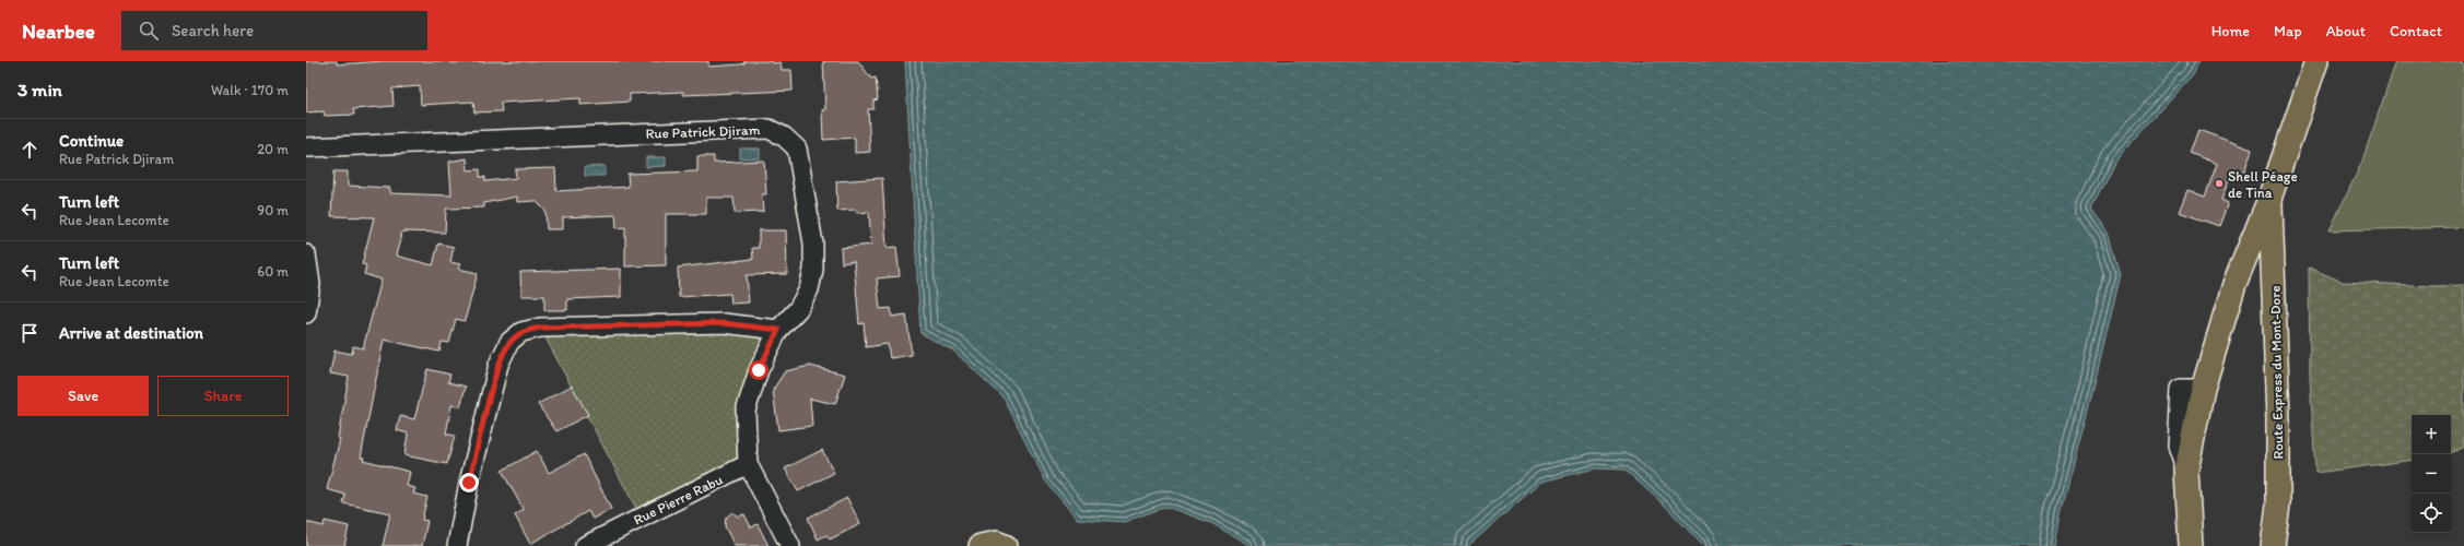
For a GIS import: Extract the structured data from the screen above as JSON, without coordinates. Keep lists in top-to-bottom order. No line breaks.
{"streets":{"main road":["Route Express du Mont-Dore"],"street":["Rue Patrick Djiram","Rue Pierre Rabu"]},"crossings":[["Rue Patrick Djiram","Rue Pierre Rabu"]],"places":["Shell Péage de Tina"],"page":{"header":"Nearbee","search":"Search here","nav":["Home","Map","About","Contact"],"heading":["3 min","Walk · 170 m"],"list":[["Continue","Rue Patrick Djiram","20 m"],["Turn left","Rue Jean Lecomte","90 m"],["Turn left","Rue Jean Lecomte","60 m"],"Arrive at destination"],"buttons":["Save","Share"],"map_buttons":["+","−"]}}
